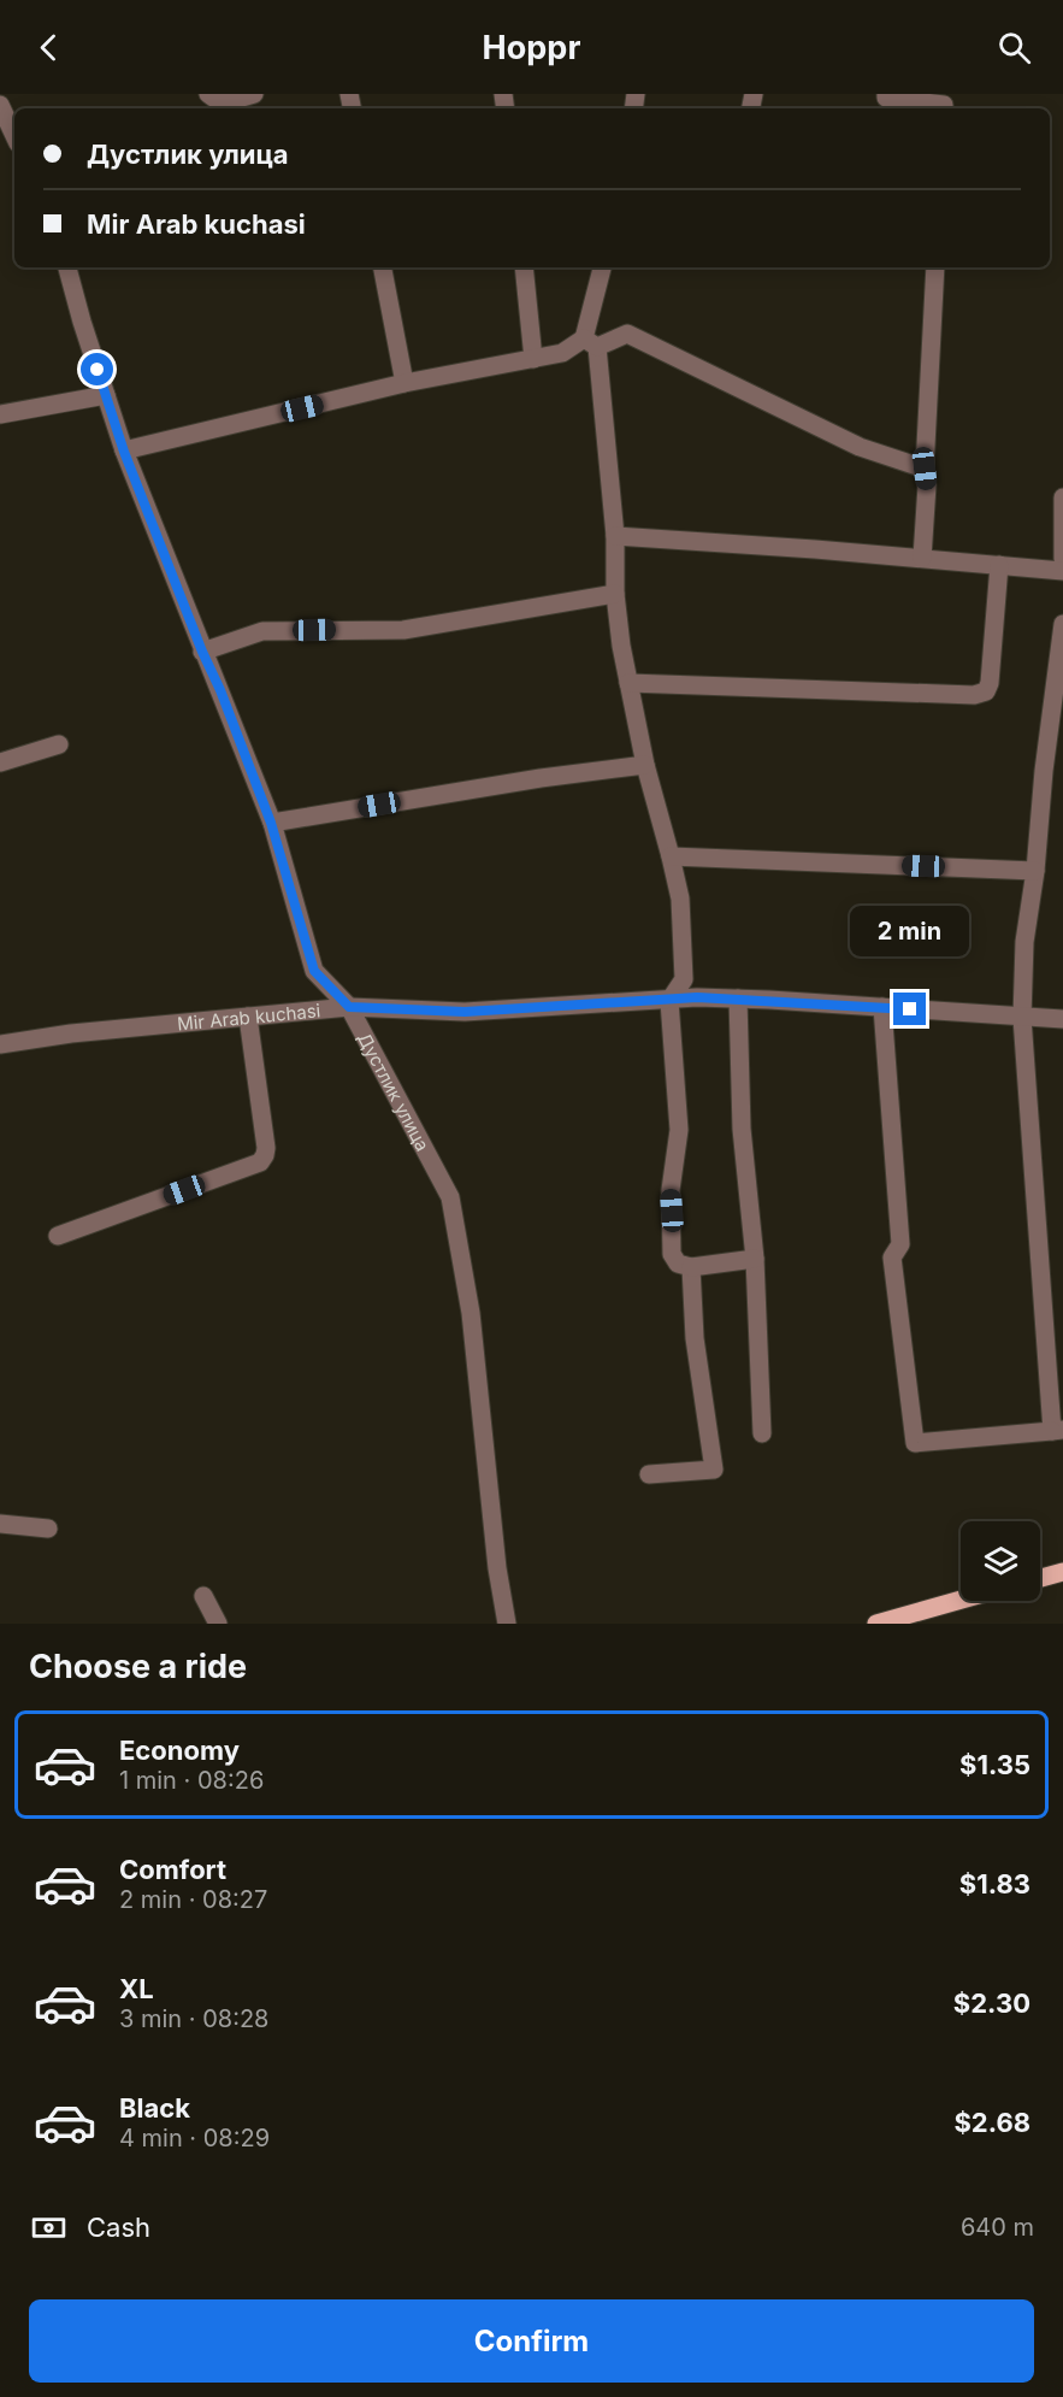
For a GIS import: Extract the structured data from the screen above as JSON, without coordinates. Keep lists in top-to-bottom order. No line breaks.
{"streets":{"street":["Mir Arab kuchasi","Дустлик улица"]},"crossings":[["Mir Arab kuchasi","Дустлик улица"]],"page":{"header":"Hoppr","banner":["Дустлик улица","Mir Arab kuchasi"],"bubble":"2 min","heading":"Choose a ride","list":[{"name":"Economy","note":"1 min · 08:26","value":"$1.35"},{"name":"Comfort","note":"2 min · 08:27","value":"$1.83"},{"name":"XL","note":"3 min · 08:28","value":"$2.30"},{"name":"Black","note":"4 min · 08:29","value":"$2.68"}],"pay":["Cash","640 m"],"buttons":"Confirm"}}
